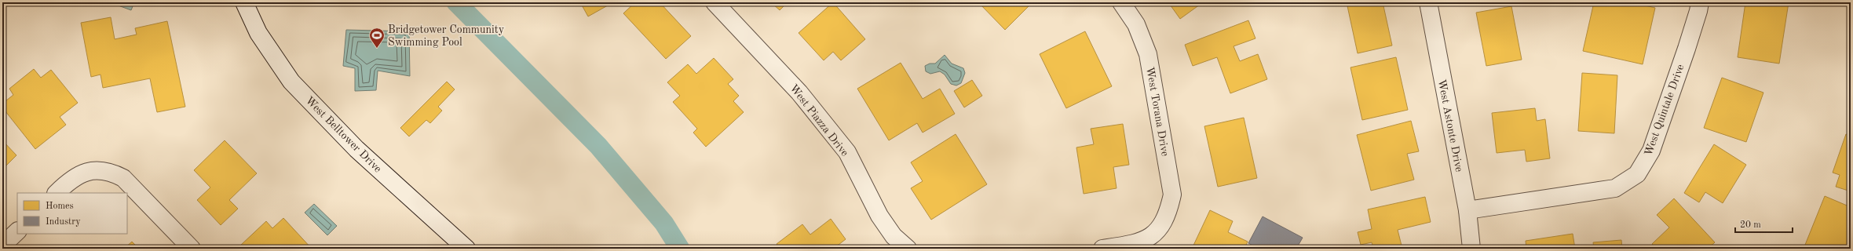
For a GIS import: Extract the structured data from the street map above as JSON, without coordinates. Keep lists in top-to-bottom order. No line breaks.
{"streets":{"street":["West Quintale Drive","West Torana Drive","West Piazza Drive","West Astonte Drive","West Belltower Drive"]},"crossings":[["West Quintale Drive","West Astonte Drive"]],"places":{"sports":["Bridgetower Community Swimming Pool"]},"legend":["Homes","Industry"],"scale_bar":"20 m"}
